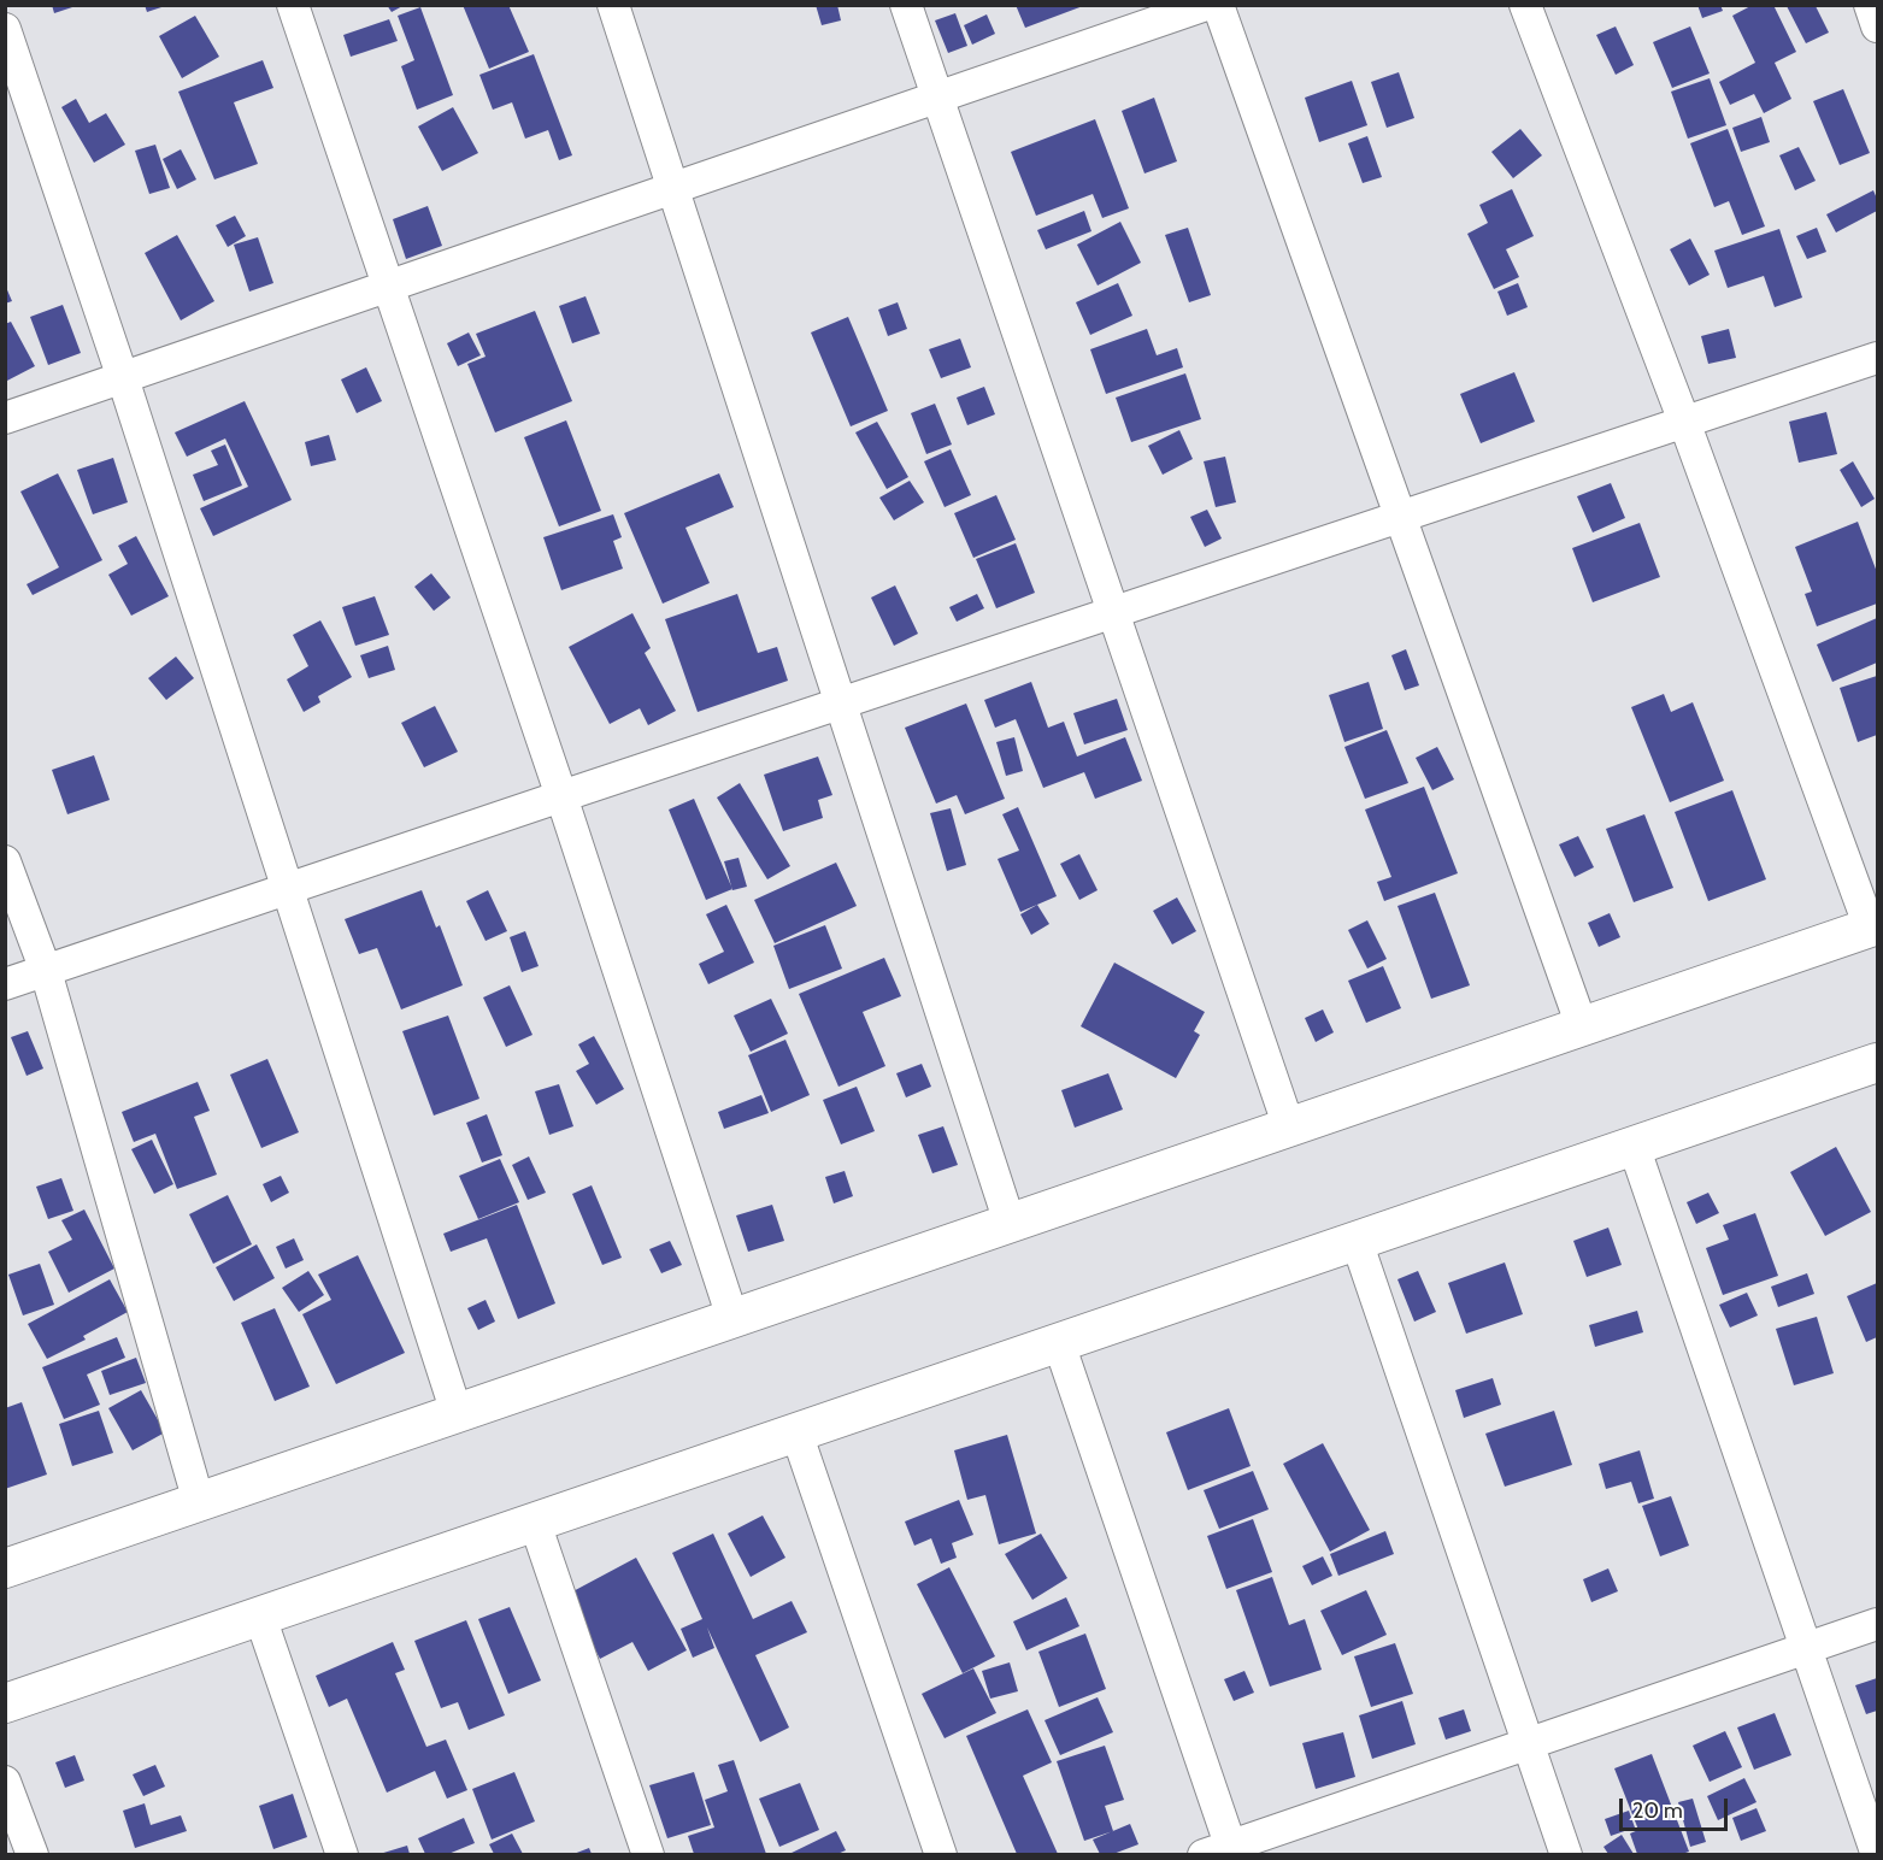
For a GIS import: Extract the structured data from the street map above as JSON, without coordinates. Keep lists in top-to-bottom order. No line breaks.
{"scale_bar":"20 m"}
